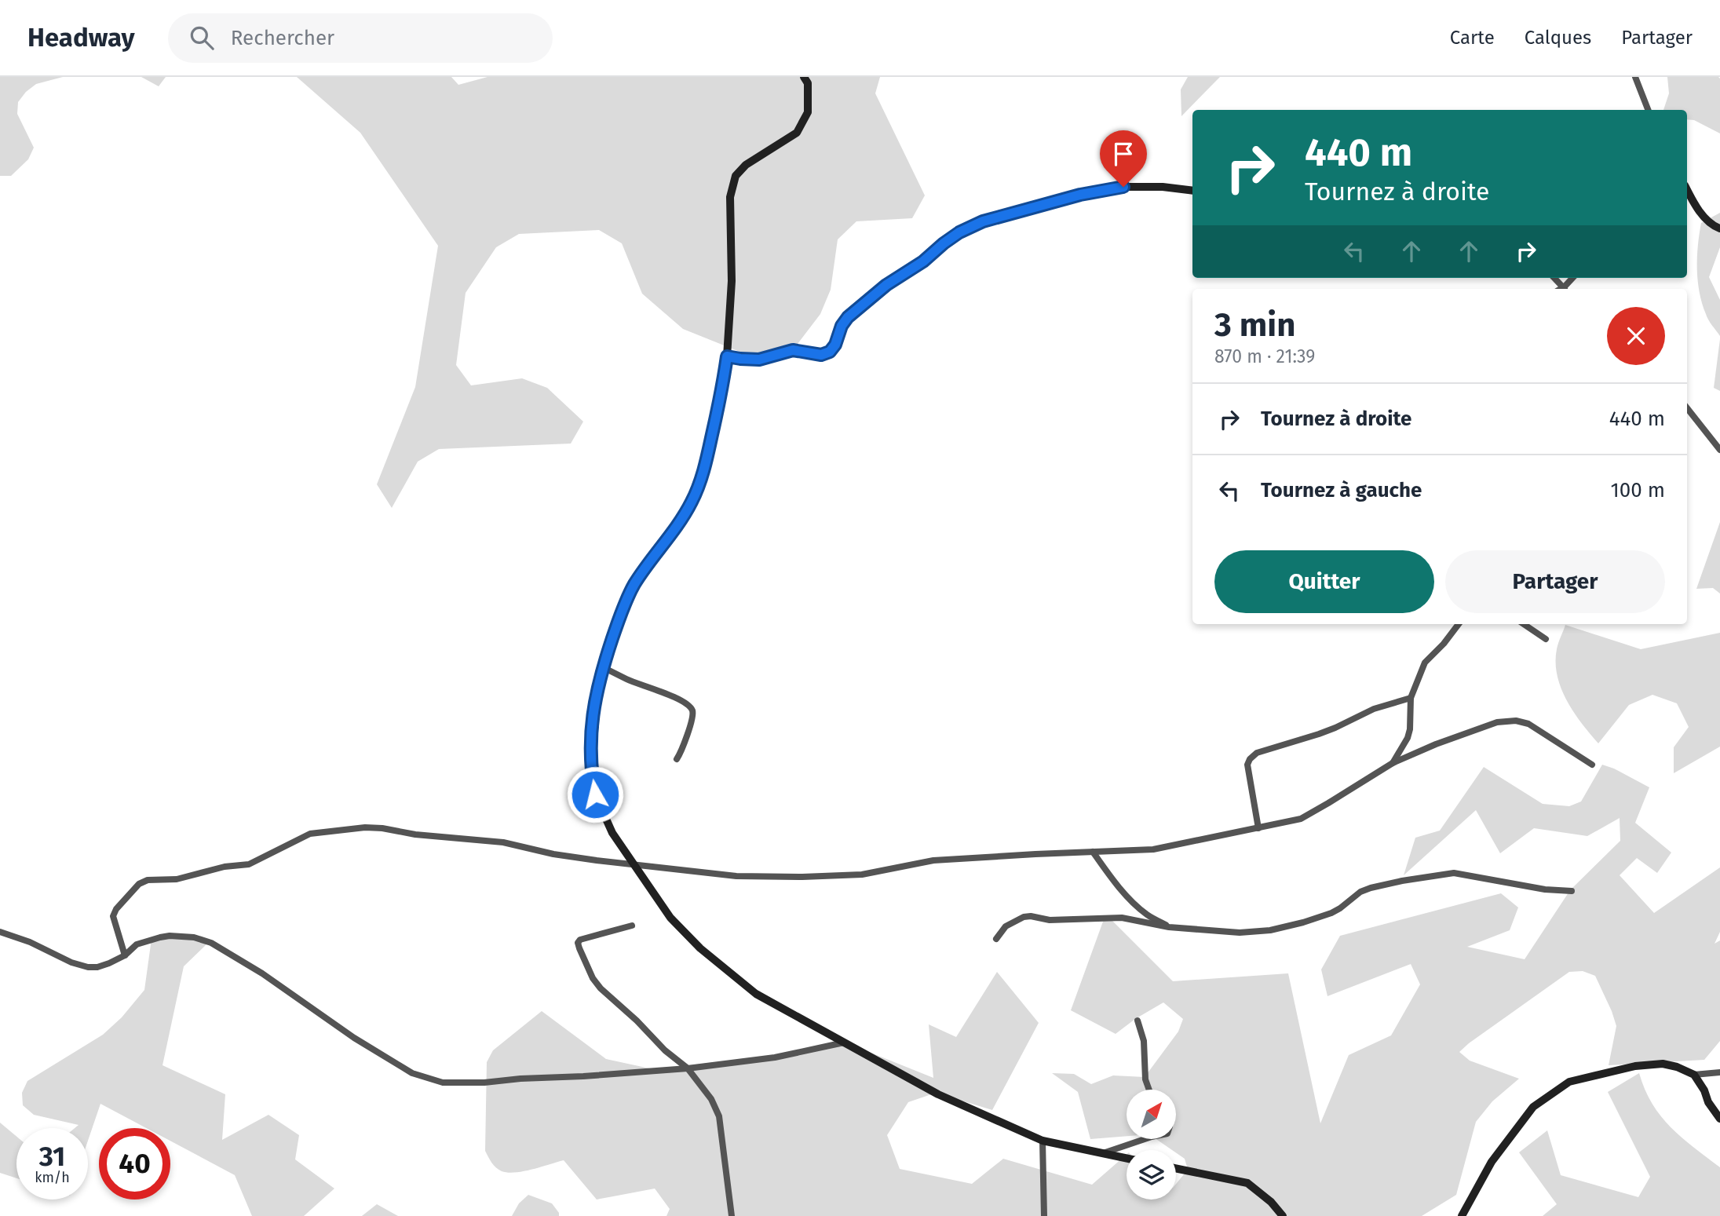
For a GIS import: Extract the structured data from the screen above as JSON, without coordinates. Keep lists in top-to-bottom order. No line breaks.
{"north":"top right","page":{"header":"Headway","search":"Rechercher","nav":["Carte","Calques","Partager"],"turn":["440 m","Tournez à droite"],"heading":["3 min","870 m · 21:39"],"list":[{"name":"Tournez à droite","value":"440 m"},{"name":"Tournez à gauche","value":"100 m"}],"buttons":["Quitter","Partager"],"speed":"31 km/h","limit":"40"}}
